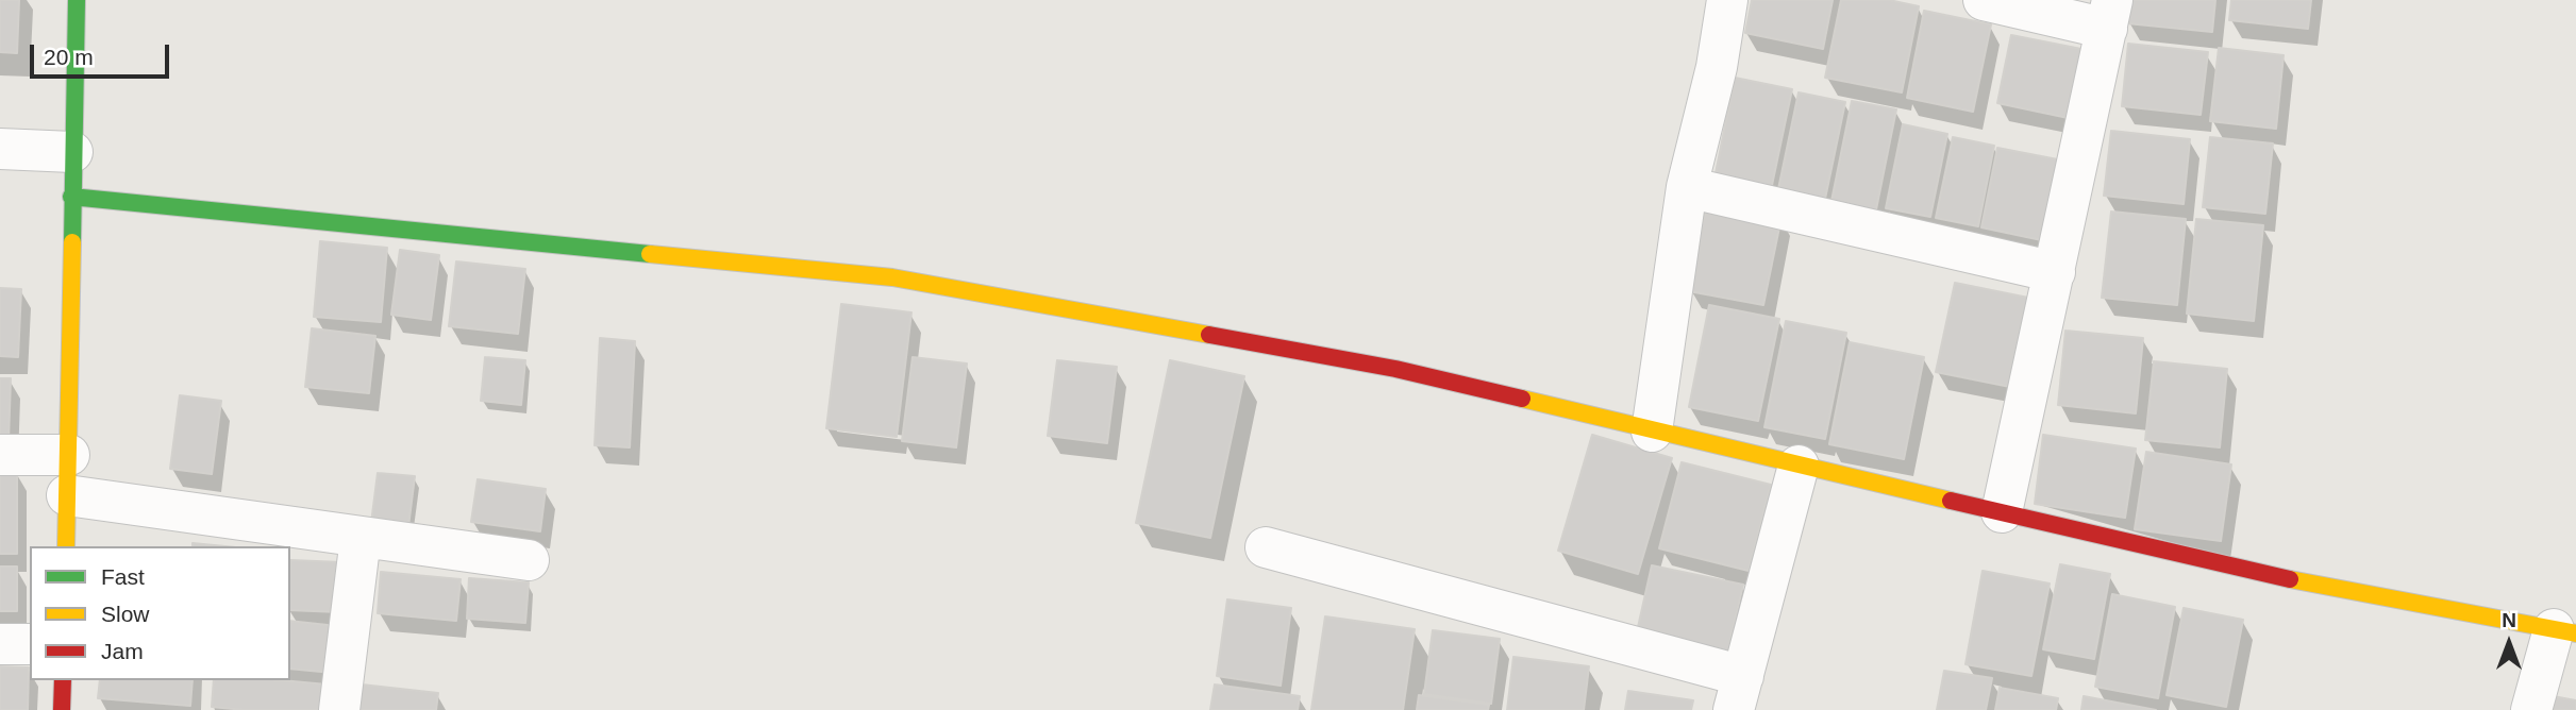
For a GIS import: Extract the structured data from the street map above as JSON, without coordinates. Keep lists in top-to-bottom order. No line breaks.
{"legend":["Fast","Slow","Jam"],"scale_bar":"20 m","north":"top"}
